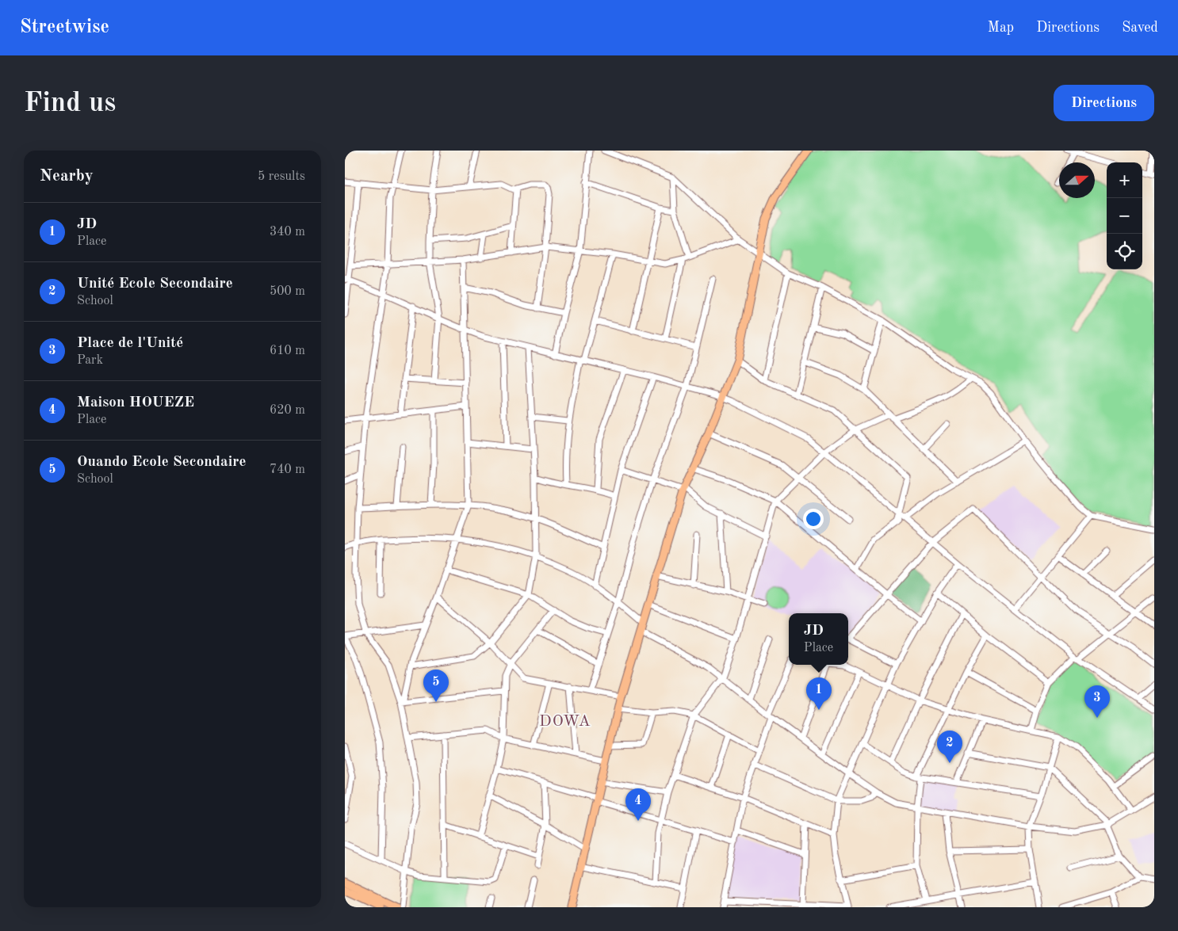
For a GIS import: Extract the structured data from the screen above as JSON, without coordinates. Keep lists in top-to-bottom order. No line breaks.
{"districts":["DOWA"],"north":"right","page":{"header":"Streetwise","nav":["Map","Directions","Saved"],"buttons":"Directions","title":"Find us","heading":["Nearby","5 results"],"map_buttons":["+","−"],"list":[{"mark":"1","name":"JD","note":"Place","value":"340 m"},{"mark":"2","name":"Unité Ecole Secondaire","note":"School","value":"500 m"},{"mark":"3","name":"Place de l'Unité","note":"Park","value":"610 m"},{"mark":"4","name":"Maison HOUEZE","note":"Place","value":"620 m"},{"mark":"5","name":"Ouando Ecole Secondaire","note":"School","value":"740 m"}],"popup":["JD","Place"],"pins":["5","1","3","2","4"]}}
